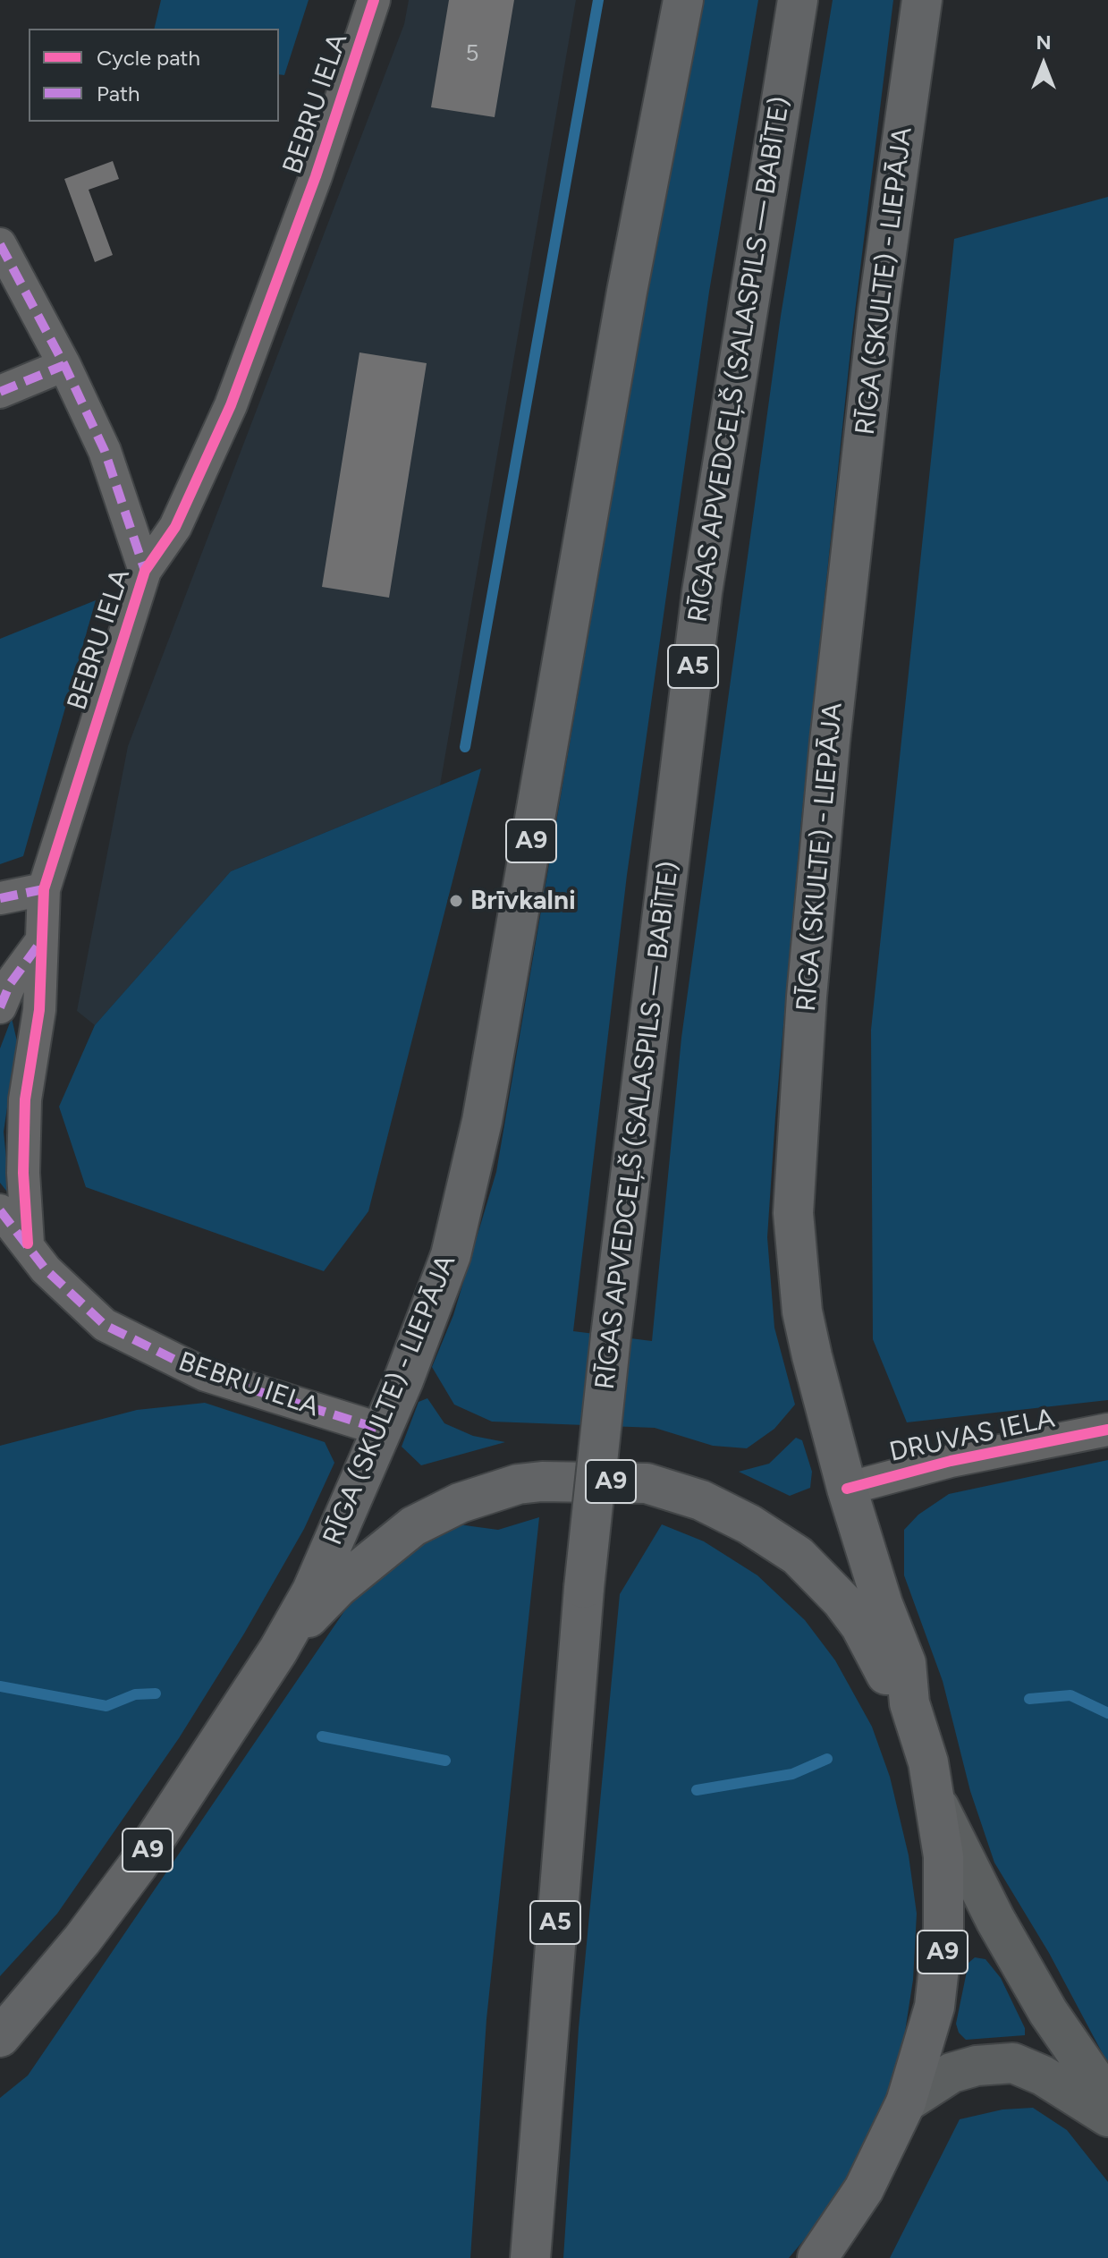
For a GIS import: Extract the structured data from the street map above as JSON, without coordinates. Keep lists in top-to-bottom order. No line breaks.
{"streets":{"highway":["RĪGA (SKULTE) - LIEPĀJA","RĪGAS APVEDCEĻŠ (SALASPILS — BABĪTE)","A5","A9"],"street":["BEBRU IELA","DRUVAS IELA"]},"crossings":[["BEBRU IELA","RĪGA (SKULTE) - LIEPĀJA"],["RĪGA (SKULTE) - LIEPĀJA","DRUVAS IELA"]],"places":["Brīvkalni"],"house_numbers":["5"],"legend":["Cycle path","Path"],"north":"top"}
